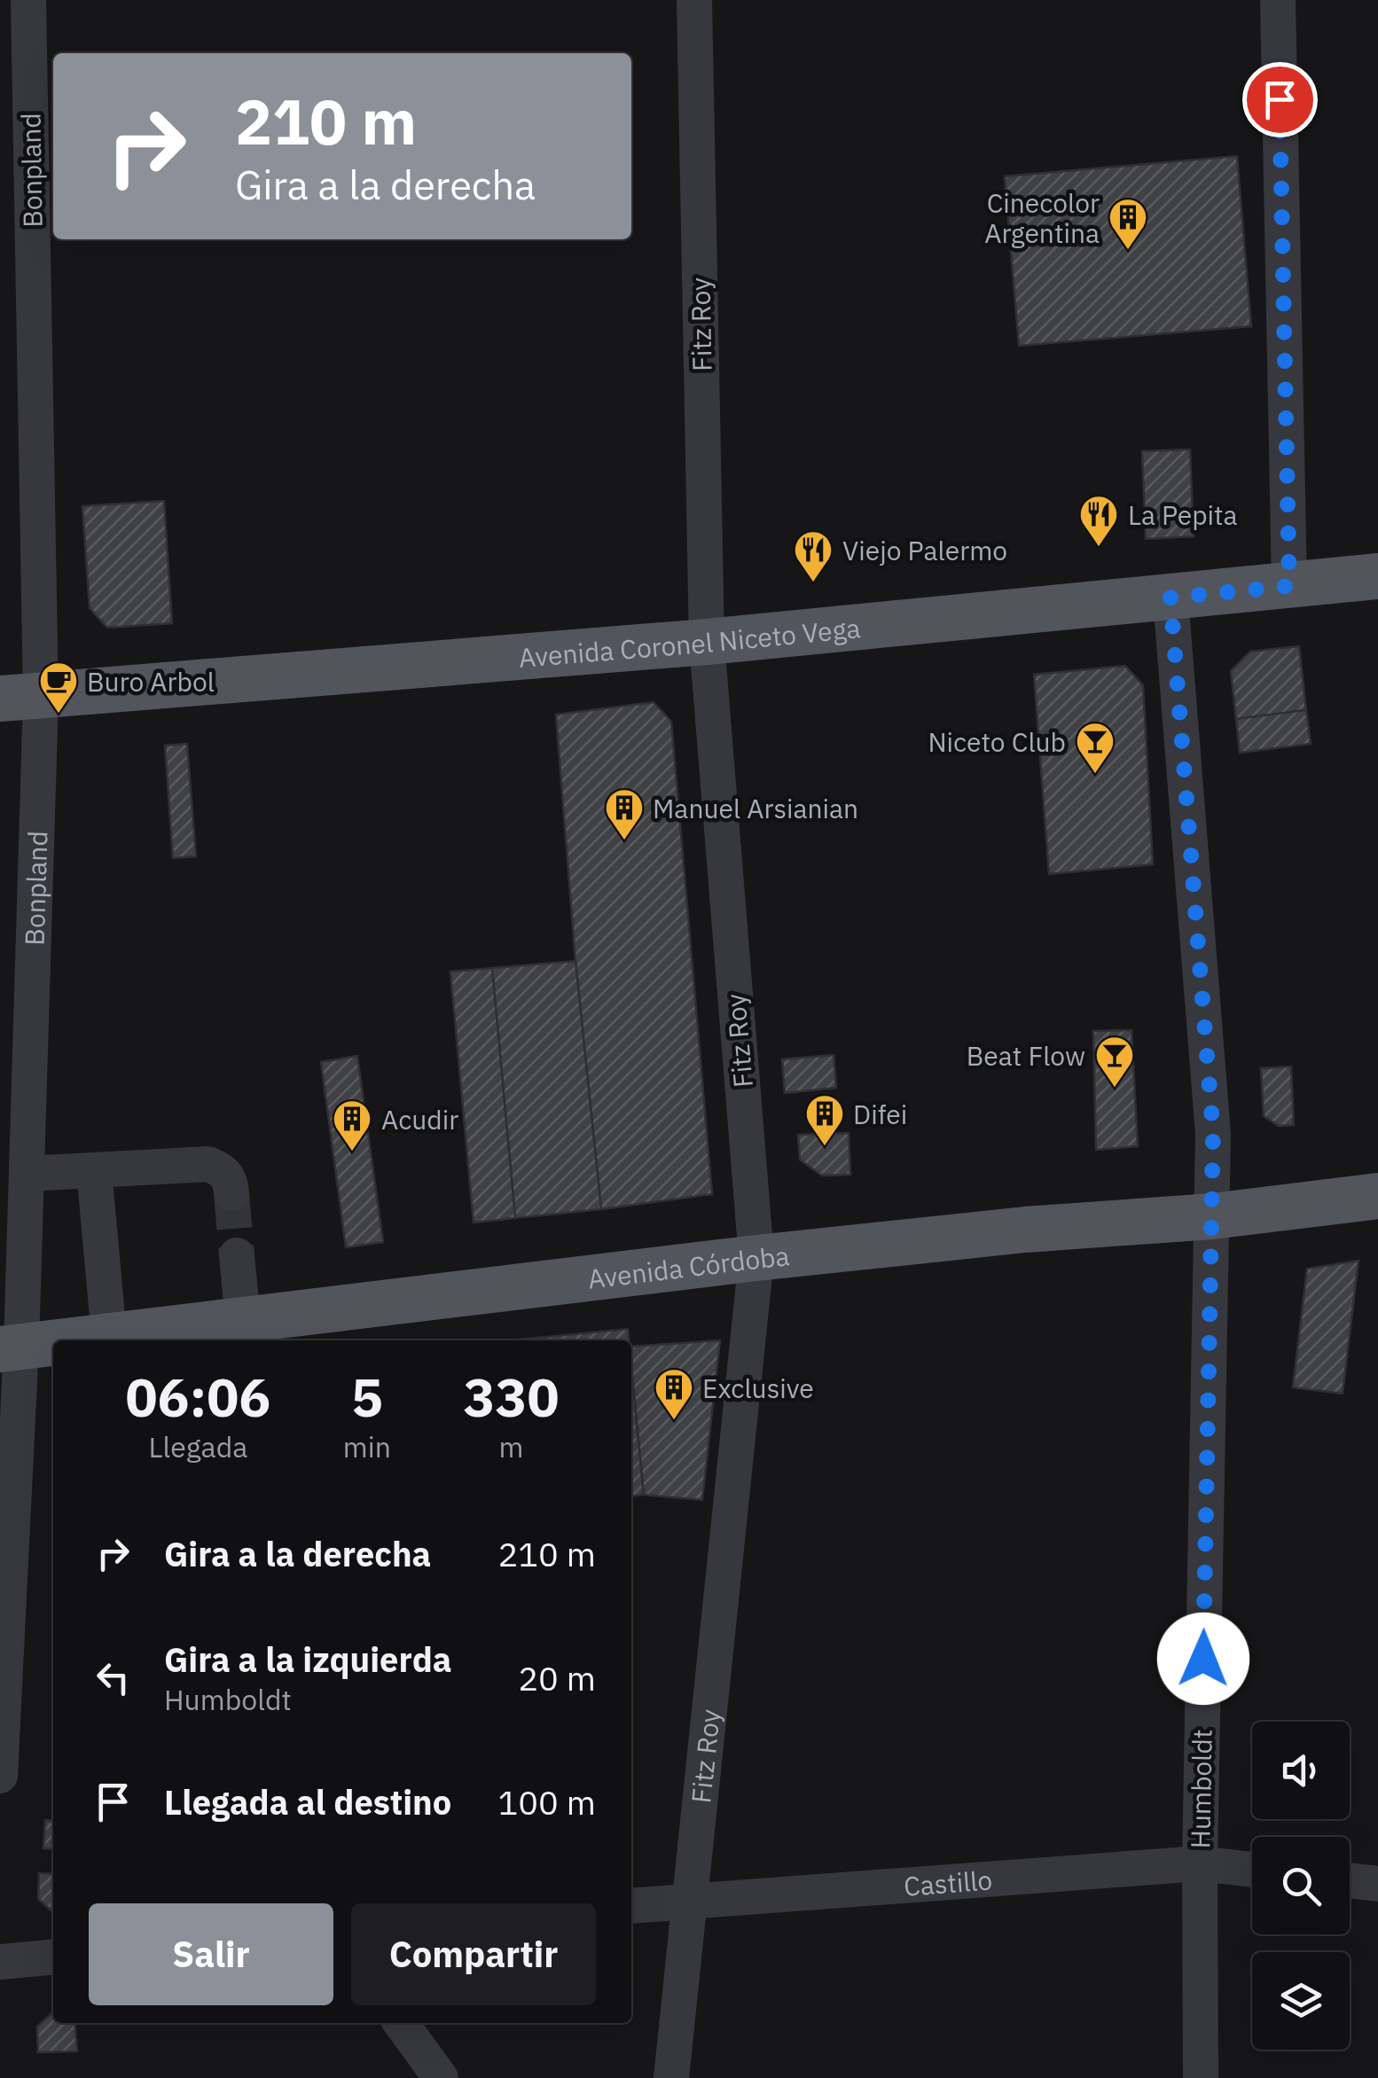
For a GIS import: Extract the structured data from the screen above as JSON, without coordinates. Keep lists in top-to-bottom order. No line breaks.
{"streets":{"main road":["Avenida Coronel Niceto Vega","Avenida Córdoba"],"street":["Bonpland","Fitz Roy","Humboldt","Castillo"]},"crossings":[["Bonpland","Avenida Coronel Niceto Vega"],["Bonpland","Avenida Córdoba"],["Fitz Roy","Avenida Coronel Niceto Vega"],["Fitz Roy","Avenida Córdoba"],["Fitz Roy","Castillo"],["Avenida Coronel Niceto Vega","Humboldt"],["Avenida Córdoba","Humboldt"],["Humboldt","Castillo"]],"places":{"building":["Cinecolor Argentina","Manuel Arsianian","Difei","Acudir","Exclusive"],"restaurant":["La Pepita","Viejo Palermo"],"cafe":["Buro Arbol"],"bar":["Niceto Club","Beat Flow"]},"page":{"turn":["210 m","Gira a la derecha"],"eta":["06:06","Llegada","5","min","330","m"],"list":[{"name":"Gira a la derecha","value":"210 m"},{"name":"Gira a la izquierda","note":"Humboldt","value":"20 m"},{"name":"Llegada al destino","value":"100 m"}],"buttons":["Salir","Compartir"]}}
